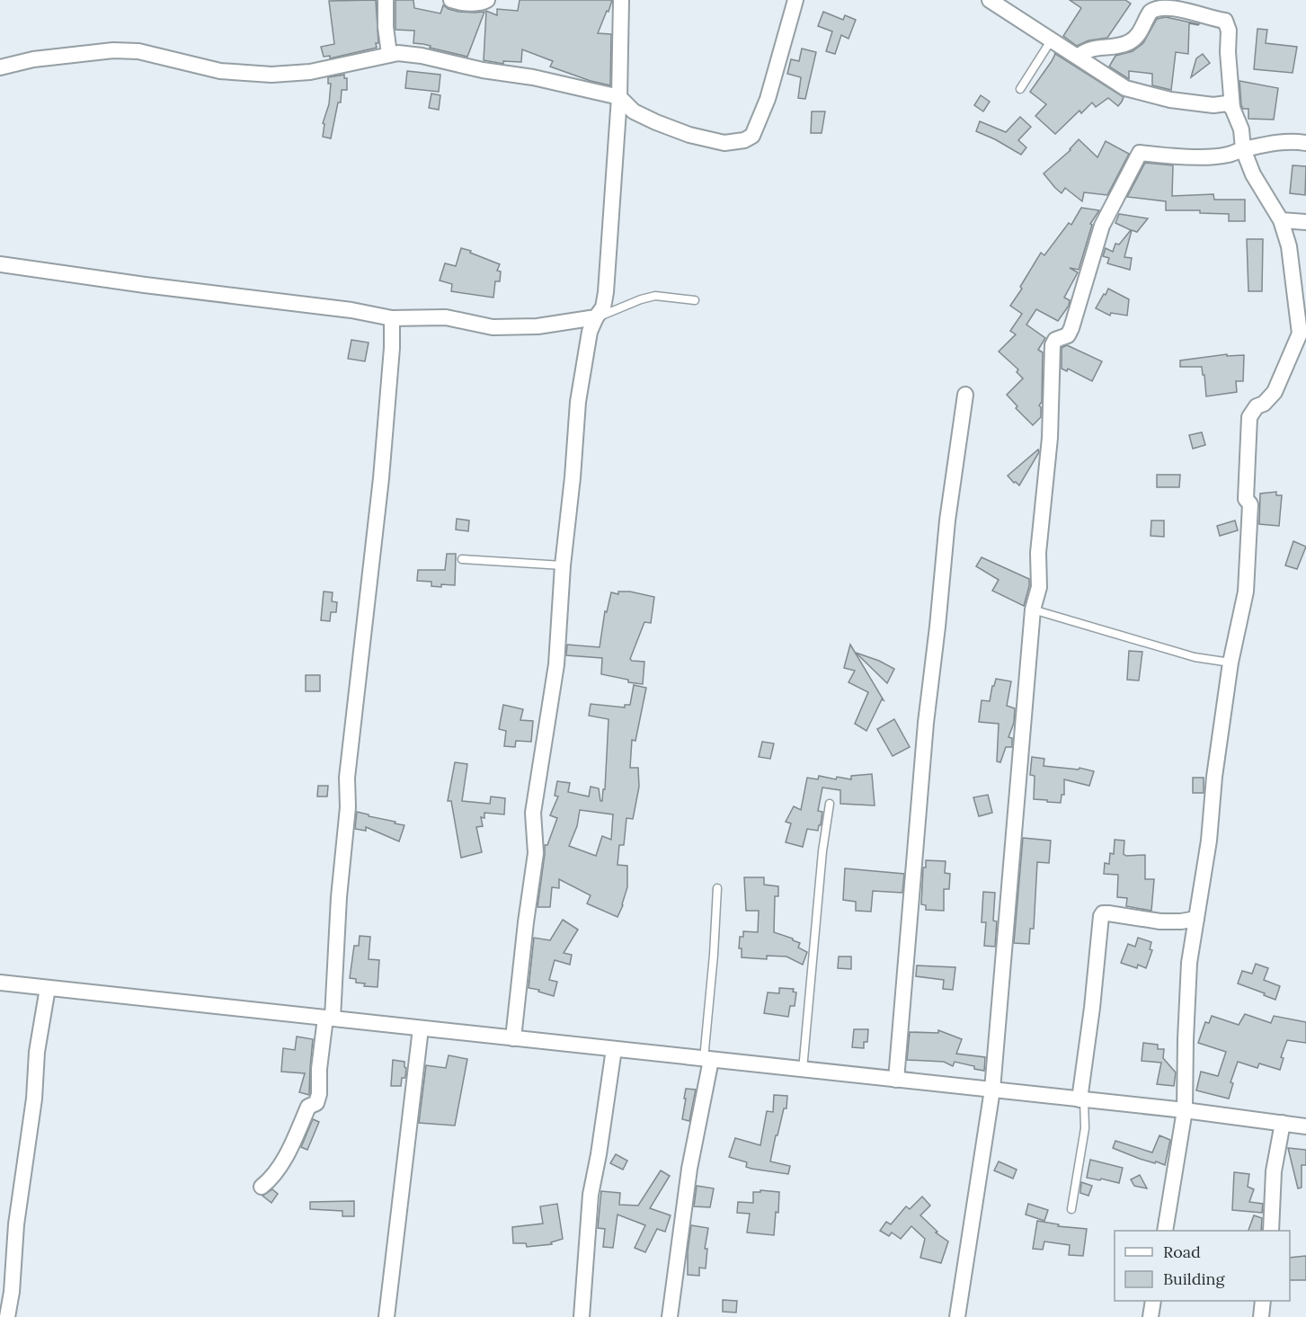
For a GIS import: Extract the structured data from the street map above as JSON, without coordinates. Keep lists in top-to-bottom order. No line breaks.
{"legend":["Road","Building"]}
